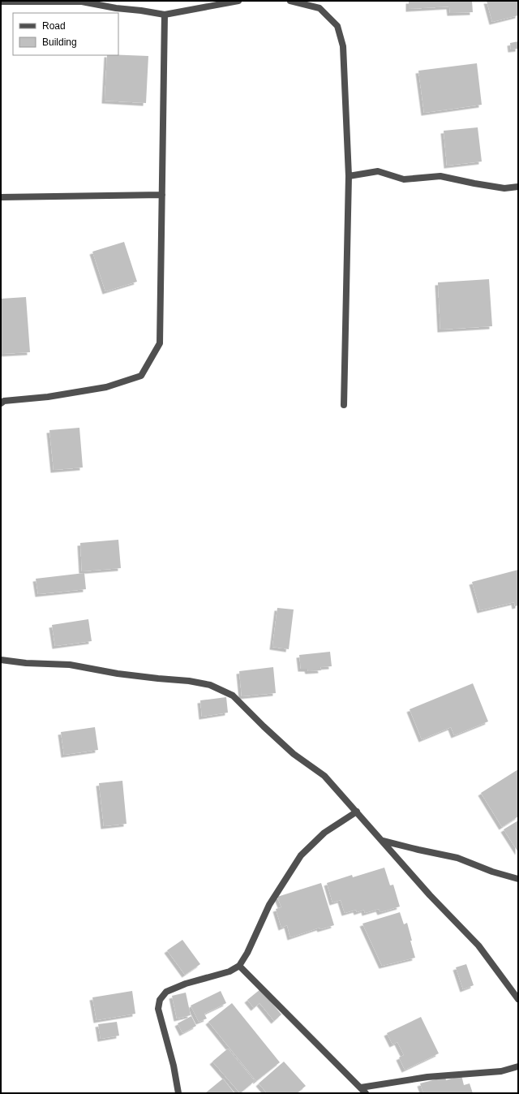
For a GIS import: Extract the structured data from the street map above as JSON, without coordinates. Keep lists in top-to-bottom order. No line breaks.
{"legend":["Road","Building"]}
